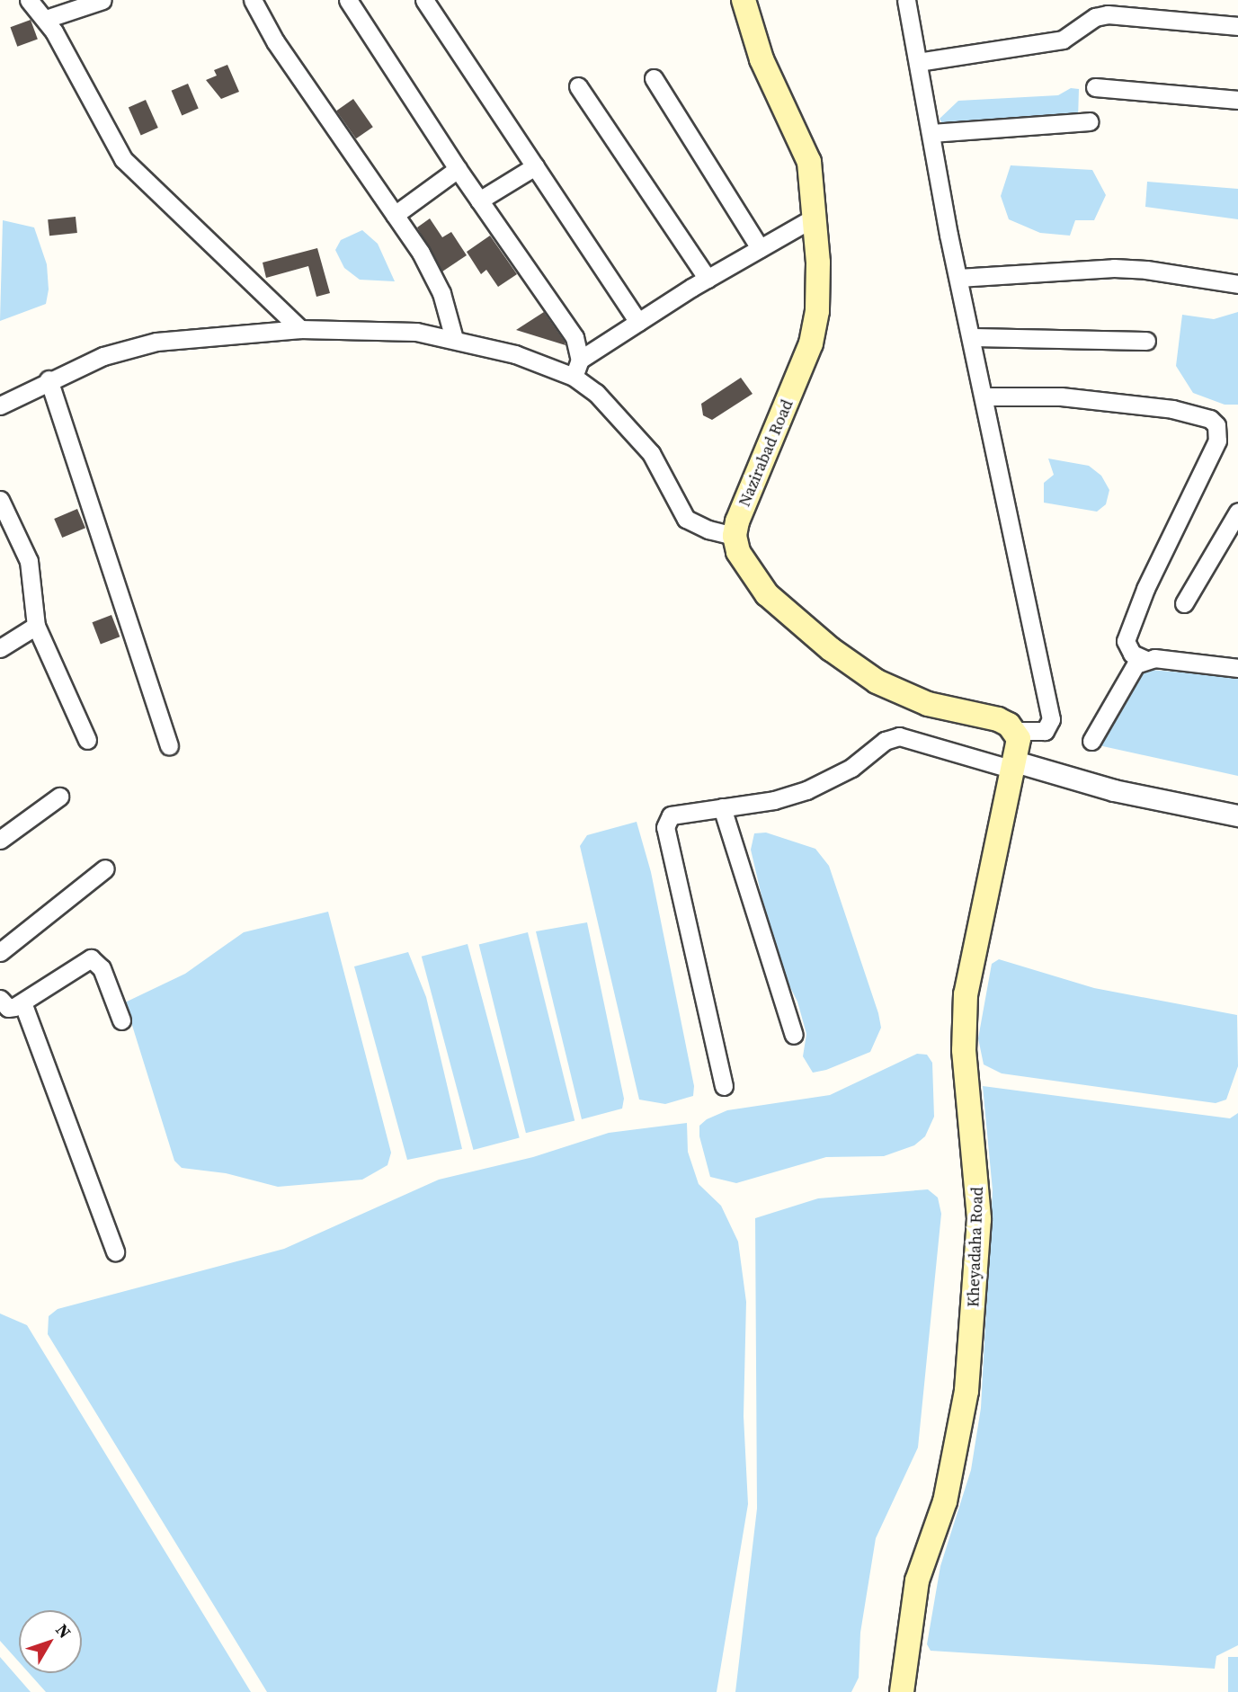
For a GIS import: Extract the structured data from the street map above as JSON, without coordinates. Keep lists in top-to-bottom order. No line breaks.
{"streets":{"main road":["Nazirabad Road","Kheyadaha Road"]},"north":"top right"}
